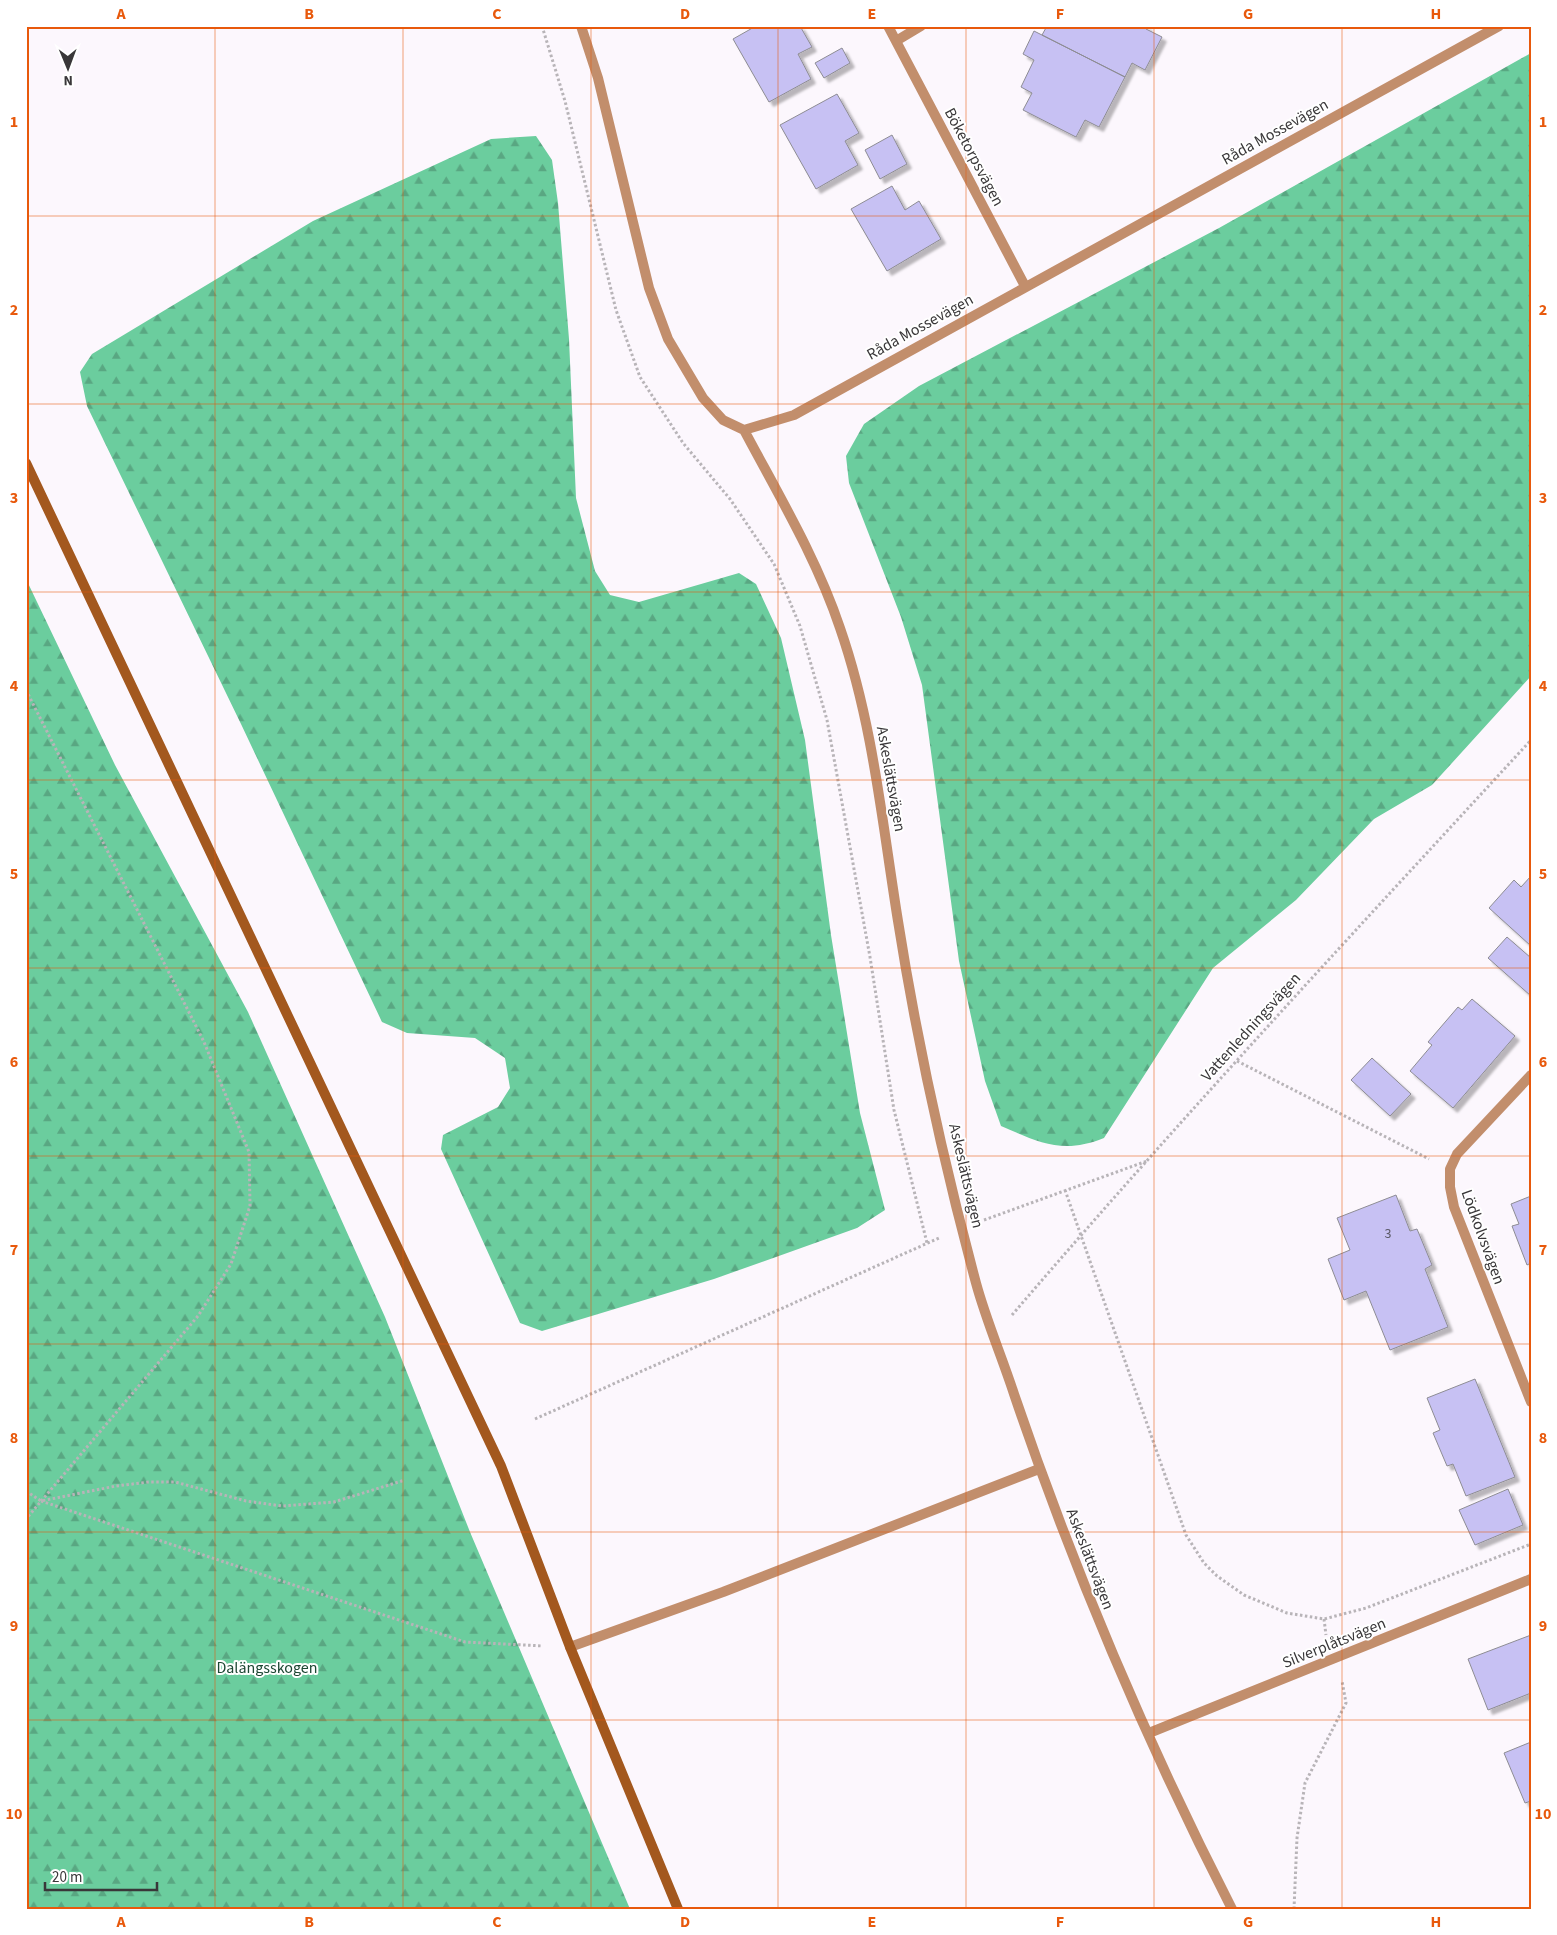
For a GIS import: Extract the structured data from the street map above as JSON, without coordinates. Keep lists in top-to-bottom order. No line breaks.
{"streets":{"street":["Råda Mossevägen","Böketorpsvägen","Askeslättsvägen","Lödkolvsvägen","Silverplåtsvägen"],"path":["Vattenledningsvägen"]},"crossings":[["Råda Mossevägen","Böketorpsvägen"],["Råda Mossevägen","Askeslättsvägen"],["Askeslättsvägen","Vattenledningsvägen"],["Askeslättsvägen","Silverplåtsvägen"]],"parks":["Dalängsskogen"],"house_numbers":["3"],"scale_bar":"20 m","north":"bottom","grid":{"columns":["A","B","C","D","E","F","G","H"],"rows":["1","2","3","4","5","6","7","8","9","10"]}}
